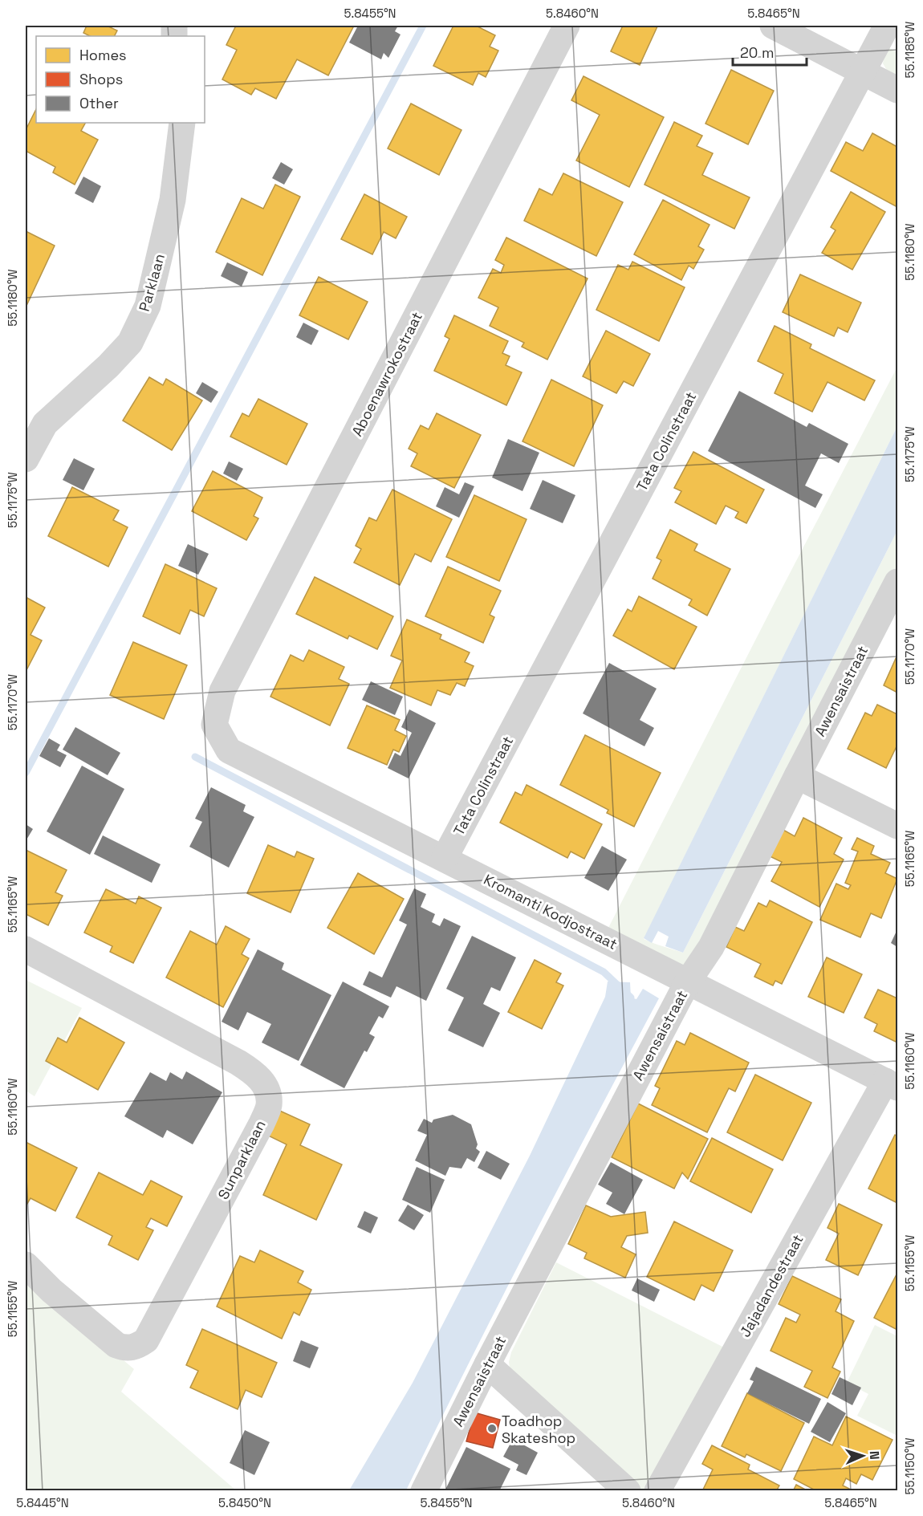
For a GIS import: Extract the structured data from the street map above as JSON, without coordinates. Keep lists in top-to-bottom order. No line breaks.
{"streets":{"street":["Parklaan","Aboenawrokostraat","Tata Colinstraat","Awensaistraat","Kromanti Kodjostraat","Sunparklaan","Jajadandestraat"]},"crossings":[["Aboenawrokostraat","Kromanti Kodjostraat"],["Tata Colinstraat","Kromanti Kodjostraat"],["Awensaistraat","Kromanti Kodjostraat"],["Kromanti Kodjostraat","Jajadandestraat"]],"places":["Toadhop Skateshop"],"legend":["Homes","Shops","Other"],"scale_bar":"20 m","north":"right","coordinates":["5.8455°N","5.8460°N","5.8465°N","55.1185°W","55.1180°W","55.1175°W","55.1170°W","55.1165°W","55.1160°W","55.1155°W","55.1150°W","5.8445°N","5.8450°N"]}
